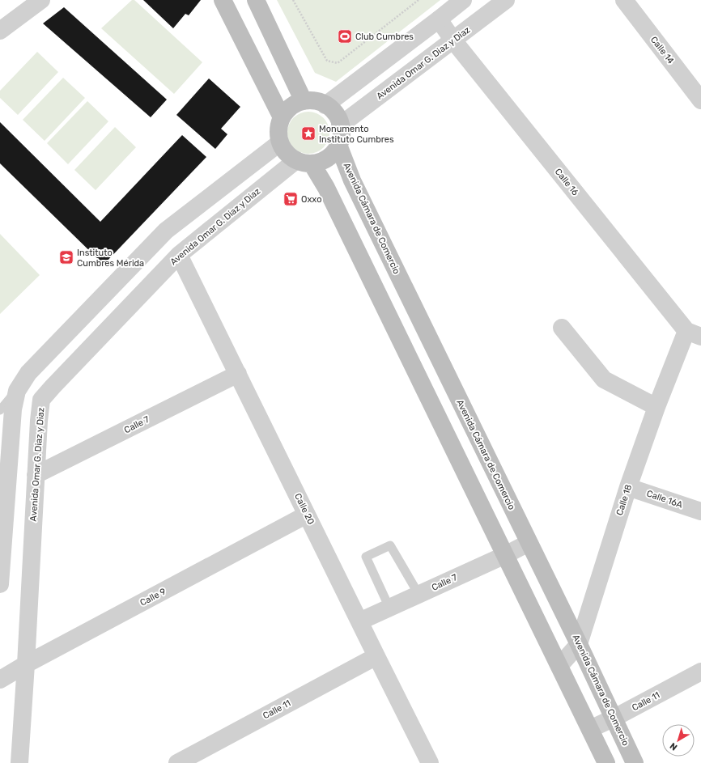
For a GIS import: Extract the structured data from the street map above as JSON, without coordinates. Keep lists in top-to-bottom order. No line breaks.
{"streets":{"main road":["Avenida Cámara de Comercio"],"street":["Calle 14","Avenida Omar G. Diaz y Diaz","Calle 16","Calle 7","Calle 16A","Calle 18","Calle 20","Calle 9","Calle 11"]},"crossings":[["Avenida Omar G. Diaz y Diaz","Calle 16"],["Avenida Omar G. Diaz y Diaz","Avenida Cámara de Comercio"],["Avenida Omar G. Diaz y Diaz","Calle 7"],["Avenida Omar G. Diaz y Diaz","Calle 20"],["Avenida Omar G. Diaz y Diaz","Calle 9"],["Calle 16","Calle 18"],["Avenida Cámara de Comercio","Calle 7"],["Avenida Cámara de Comercio","Calle 18"],["Avenida Cámara de Comercio","Calle 11"],["Calle 7","Calle 20"],["Calle 16A","Calle 18"],["Calle 20","Calle 9"],["Calle 20","Calle 11"]],"places":{"sports":["Club Cumbres"],"place":["Monumento Instituto Cumbres"],"supermarket":["Oxxo"],"school or university":["Instituto Cumbres Mérida"]},"north":"bottom left"}
